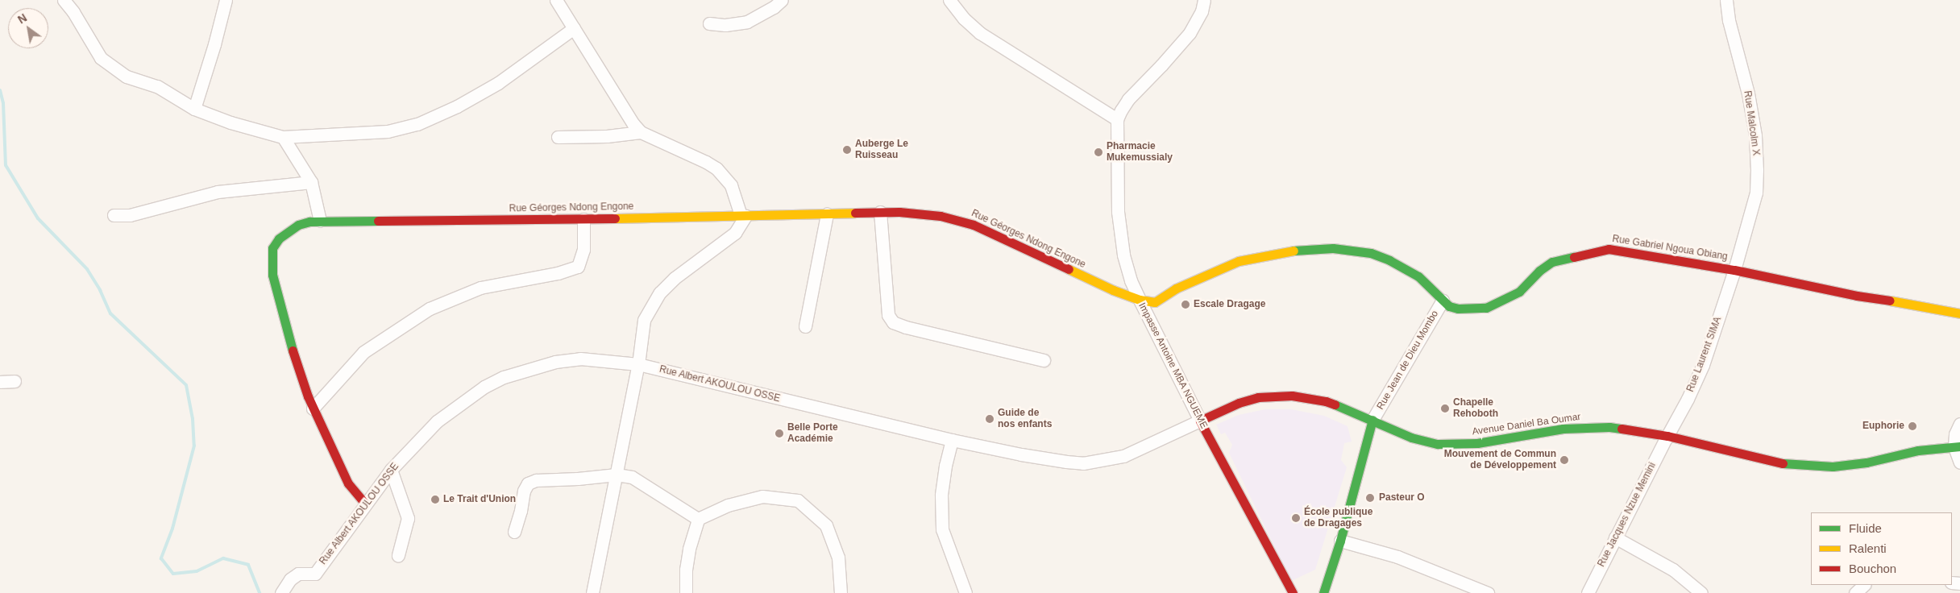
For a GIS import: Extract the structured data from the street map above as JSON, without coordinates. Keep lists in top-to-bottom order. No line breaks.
{"streets":{"street":["Rue Malcolm X","Rue Géorges Ndong Engone","Rue Gabriel Ngoua Obiang","Rue Laurent SIMA","Rue Jean de Dieu Mombo","Impasse Antoine MBA NGUEME","Rue Albert AKOULOU OSSE","Avenue Daniel Ba Oumar","Rue Jacques Nzue Memini"]},"crossings":[["Rue Malcolm X","Rue Gabriel Ngoua Obiang"],["Rue Malcolm X","Rue Laurent SIMA"],["Rue Géorges Ndong Engone","Rue Gabriel Ngoua Obiang"],["Rue Géorges Ndong Engone","Impasse Antoine MBA NGUEME"],["Rue Géorges Ndong Engone","Rue Albert AKOULOU OSSE"],["Rue Gabriel Ngoua Obiang","Rue Laurent SIMA"],["Rue Gabriel Ngoua Obiang","Rue Jean de Dieu Mombo"],["Rue Gabriel Ngoua Obiang","Impasse Antoine MBA NGUEME"],["Rue Laurent SIMA","Avenue Daniel Ba Oumar"],["Rue Laurent SIMA","Rue Jacques Nzue Memini"],["Rue Jean de Dieu Mombo","Avenue Daniel Ba Oumar"],["Impasse Antoine MBA NGUEME","Rue Albert AKOULOU OSSE"],["Impasse Antoine MBA NGUEME","Avenue Daniel Ba Oumar"],["Rue Albert AKOULOU OSSE","Avenue Daniel Ba Oumar"],["Avenue Daniel Ba Oumar","Rue Jacques Nzue Memini"]],"places":["Auberge Le Ruisseau","Pharmacie Mukemussialy","Escale Dragage","Chapelle Rehoboth","Guide de nos enfants","Euphorie","Belle Porte Académie","Mouvement de Commun de Développement","Pasteur O","Le Trait d'Union","École publique de Dragages"],"legend":["Fluide","Ralenti","Bouchon"],"north":"top left"}
